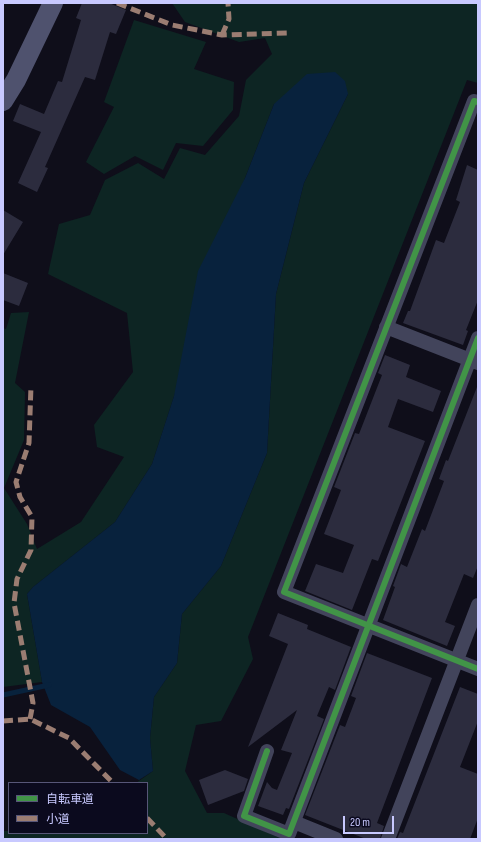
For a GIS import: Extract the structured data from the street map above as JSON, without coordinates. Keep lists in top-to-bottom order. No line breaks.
{"legend":["自転車道","小道"],"scale_bar":"20 m"}
